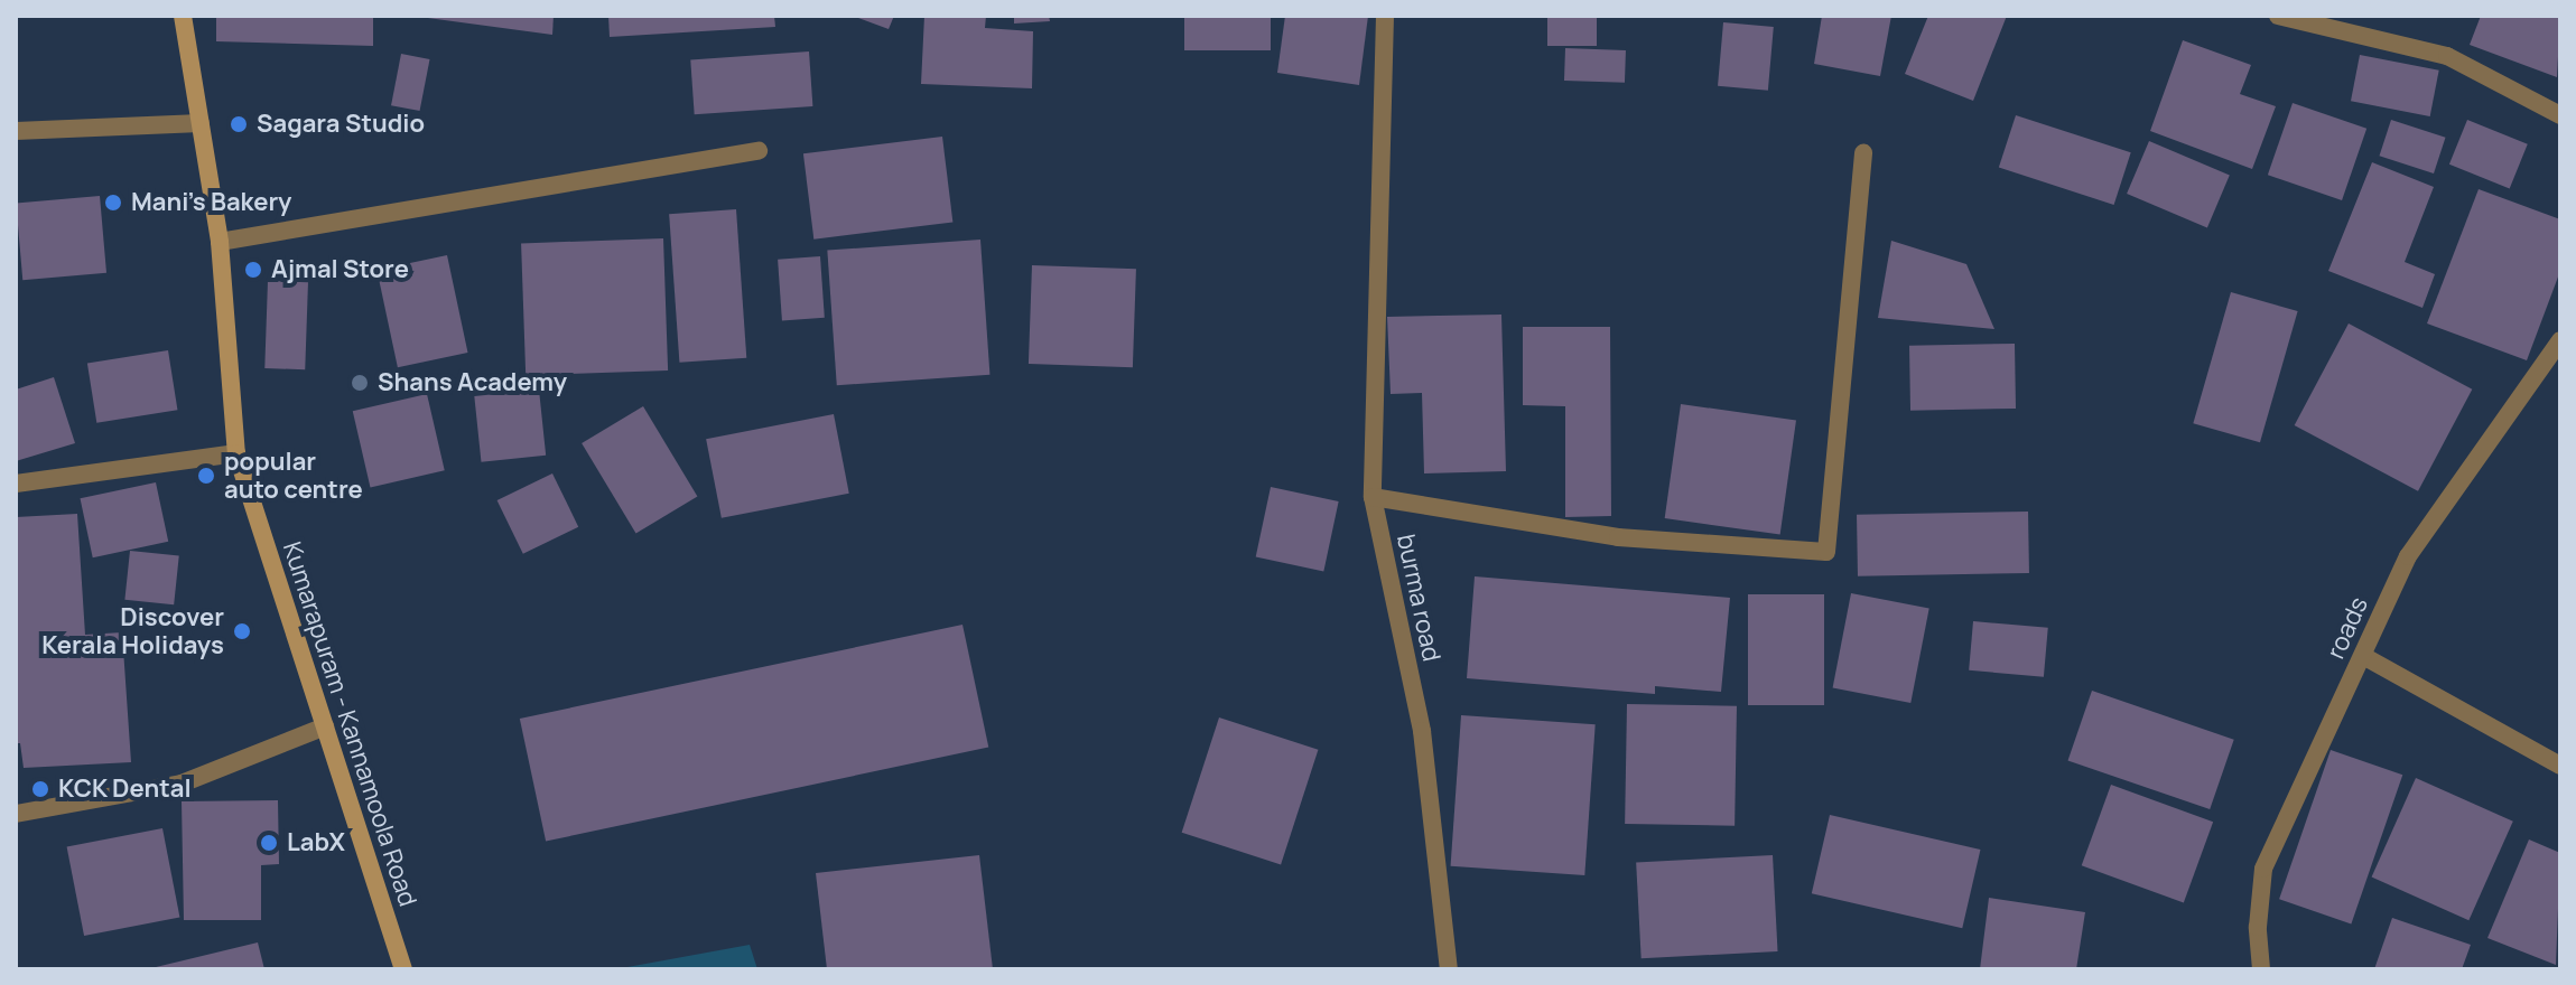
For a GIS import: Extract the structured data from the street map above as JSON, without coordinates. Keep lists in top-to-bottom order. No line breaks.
{"streets":{"main road":["Kumarapuram - Kannamoola Road"],"street":["burma road","roads"]},"places":["Sagara Studio","Mani's Bakery","Ajmal Store","Shans Academy","popular auto centre","Discover Kerala Holidays","KCK Dental","LabX"]}
